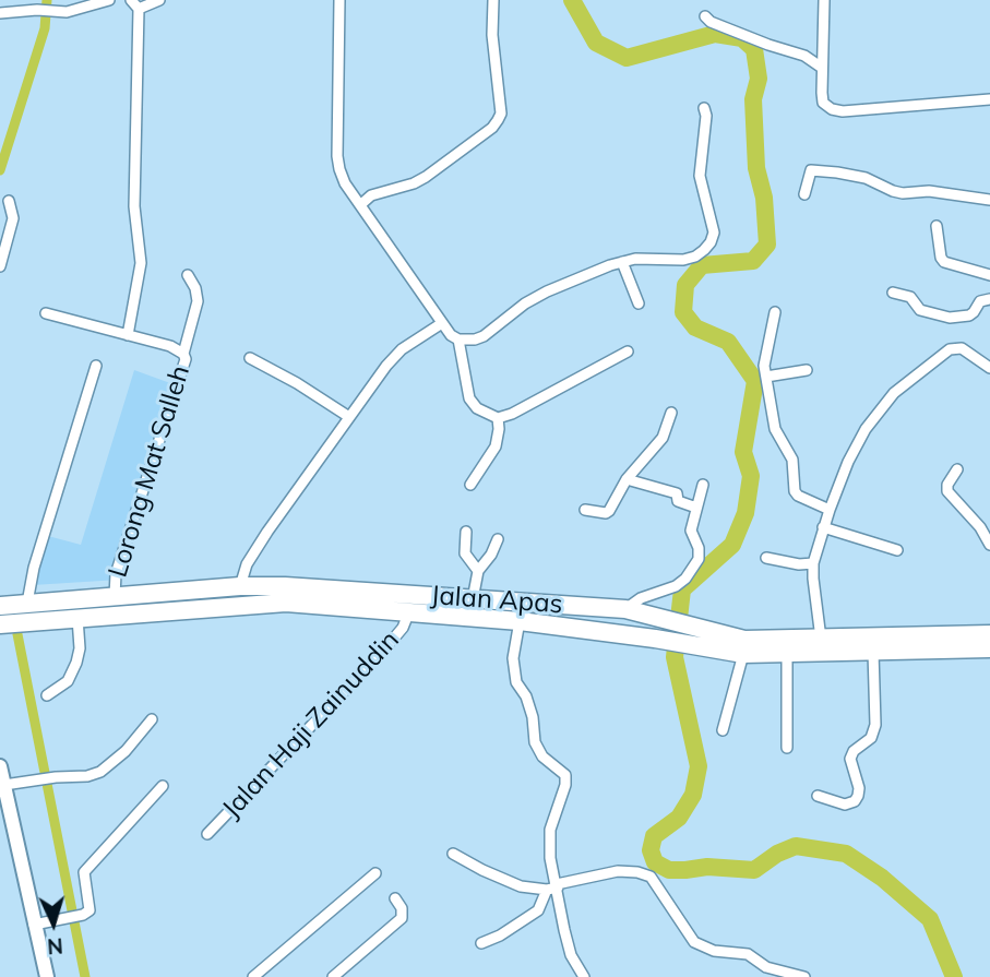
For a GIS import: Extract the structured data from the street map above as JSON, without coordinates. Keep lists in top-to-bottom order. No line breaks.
{"streets":{"highway":["Jalan Apas"],"street":["Lorong Mat Salleh","Jalan Haji Zainuddin"]},"crossings":[["Lorong Mat Salleh","Jalan Apas"],["Jalan Apas","Jalan Haji Zainuddin"]],"north":"bottom"}
